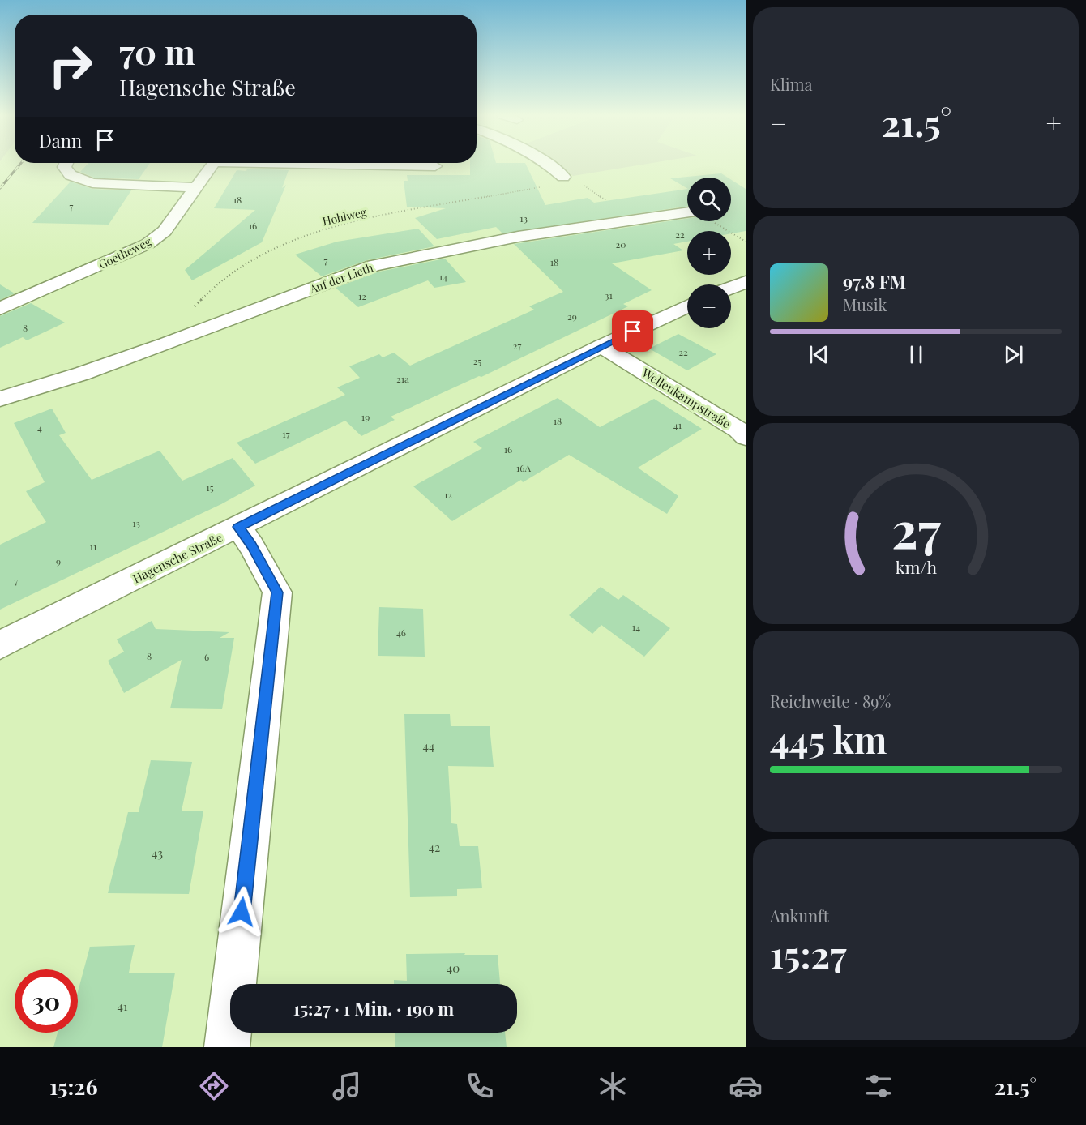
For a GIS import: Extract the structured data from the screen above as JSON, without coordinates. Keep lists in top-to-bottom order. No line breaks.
{"streets":{"street":["Goetheweg","Auf der Lieth","Wellenkampstraße","Hagensche Straße"],"path":["Hohlweg"]},"crossings":[["Hohlweg","Auf der Lieth"],["Wellenkampstraße","Hagensche Straße"]],"house_numbers":["18","7","13","16","22","20","7","18","14","31","12","29","8","27","22","25","21a","19","18","41","4","17","16","16A","15","12","13","11","9","7","14","46","8","6","44","42","43","40","41"],"page":{"tile":["Klima",["Reichweite · 89%","445 km"],["Ankunft","15:27"]],"turn":["70 m","Hagensche Straße"],"heat":["−","21.5°","+"],"then":"Dann","map_buttons":["+","−"],"song":["97.8 FM","Musik"],"limit":"30","trip":"15:27 · 1 Min. · 190 m","tabs":["15:26","21.5°"],"gauge":["27","km/h"]}}
